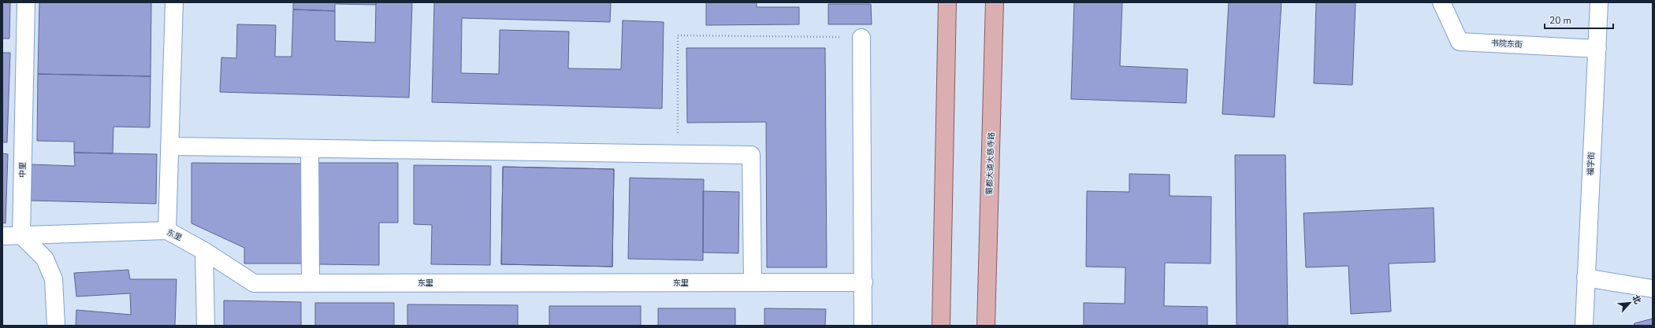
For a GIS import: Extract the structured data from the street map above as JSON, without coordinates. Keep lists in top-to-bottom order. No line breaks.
{"streets":{"main road":["蜀都大道大慈寺路"],"street":["书院东街","福字街","中里","东里"]},"crossings":[["书院东街","福字街"],["中里","东里"]],"scale_bar":"20 m","north":"top right"}
